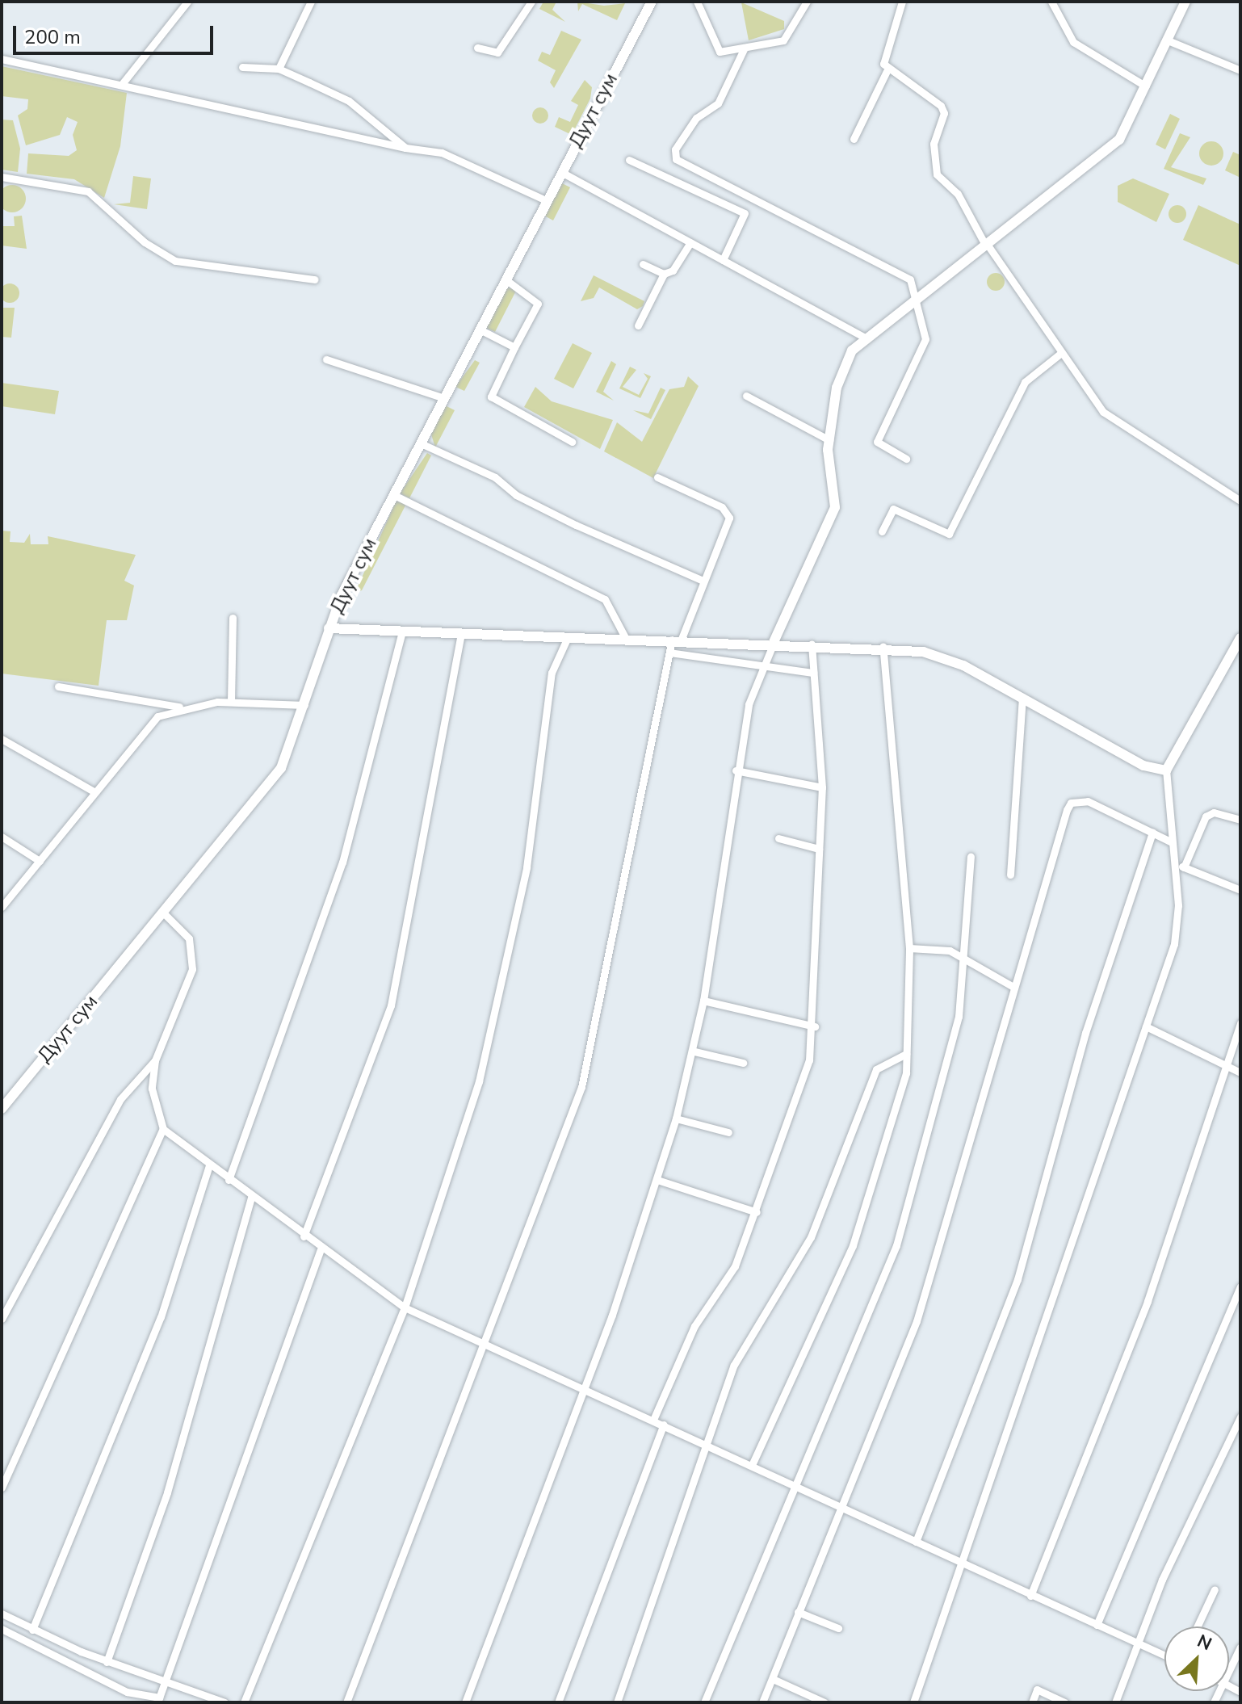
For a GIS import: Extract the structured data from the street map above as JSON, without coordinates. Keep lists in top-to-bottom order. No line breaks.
{"streets":{"street":["Дуут сум"]},"scale_bar":"200 m","north":"top right"}
